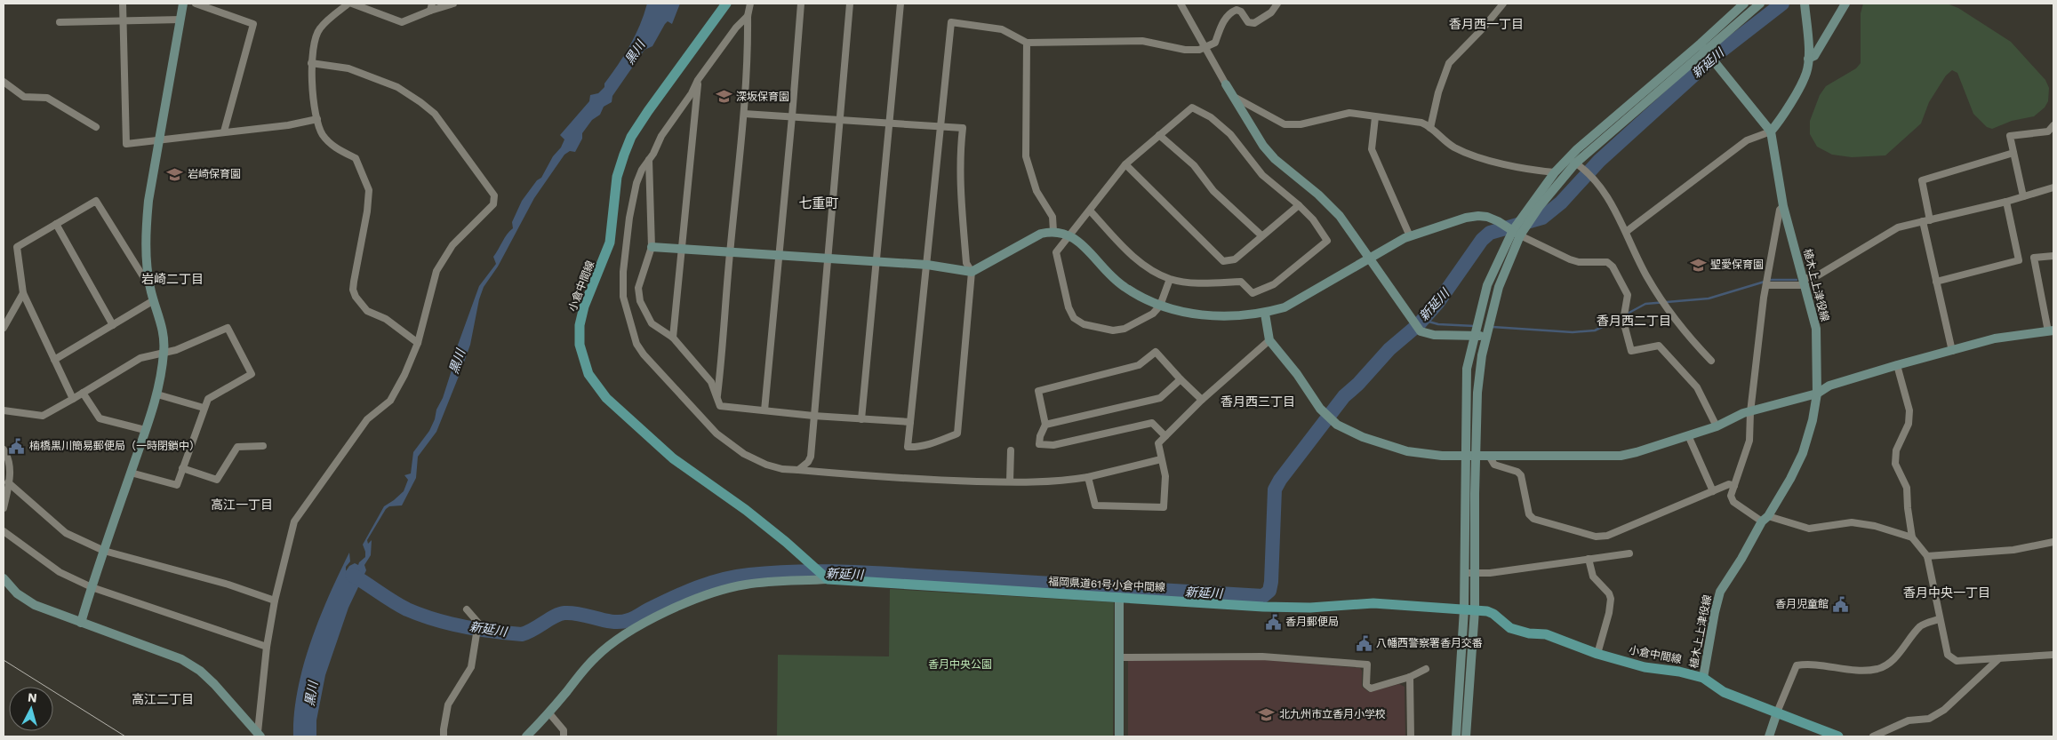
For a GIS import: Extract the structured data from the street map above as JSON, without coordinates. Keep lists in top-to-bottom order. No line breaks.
{"streets":{"main road":["小倉中間線","福岡県道61号小倉中間線"],"street":["植木上上津役線"]},"crossings":[["植木上上津役線","小倉中間線"],["小倉中間線","福岡県道61号小倉中間線"]],"districts":["香月西一丁目","七重町","岩崎二丁目","香月西二丁目","香月西三丁目","高江一丁目","香月中央一丁目","高江二丁目"],"water":["黒川","新延川"],"parks":["香月中央公園"],"places":{"school or university":["深坂保育園","岩崎保育園","聖愛保育園","北九州市立香月小学校"],"public building":["楠橋黒川簡易郵便局（一時閉鎖中）","香月児童館","香月郵便局","八幡西警察署香月交番"]},"north":"top"}
